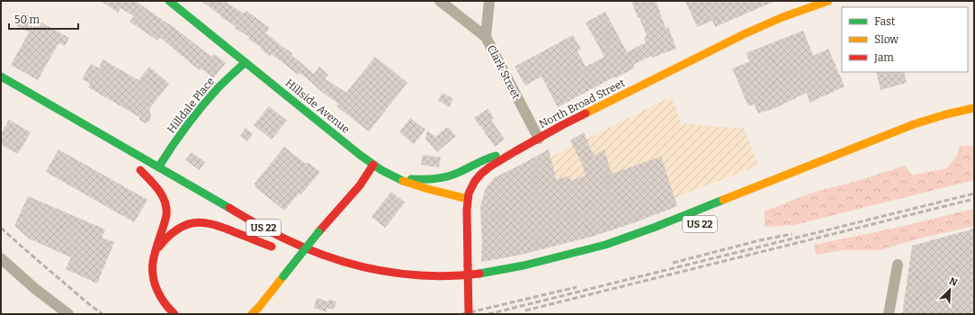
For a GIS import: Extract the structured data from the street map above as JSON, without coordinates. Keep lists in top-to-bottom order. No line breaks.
{"streets":{"main road":["North Broad Street","Hilldale Place","Hillside Avenue","US 22"],"street":["Clark Street"]},"crossings":[["Clark Street","North Broad Street"],["North Broad Street","Hillside Avenue"],["Hilldale Place","Hillside Avenue"],["Hilldale Place","US 22"]],"legend":["Fast","Slow","Jam"],"scale_bar":"50 m","north":"top right"}
